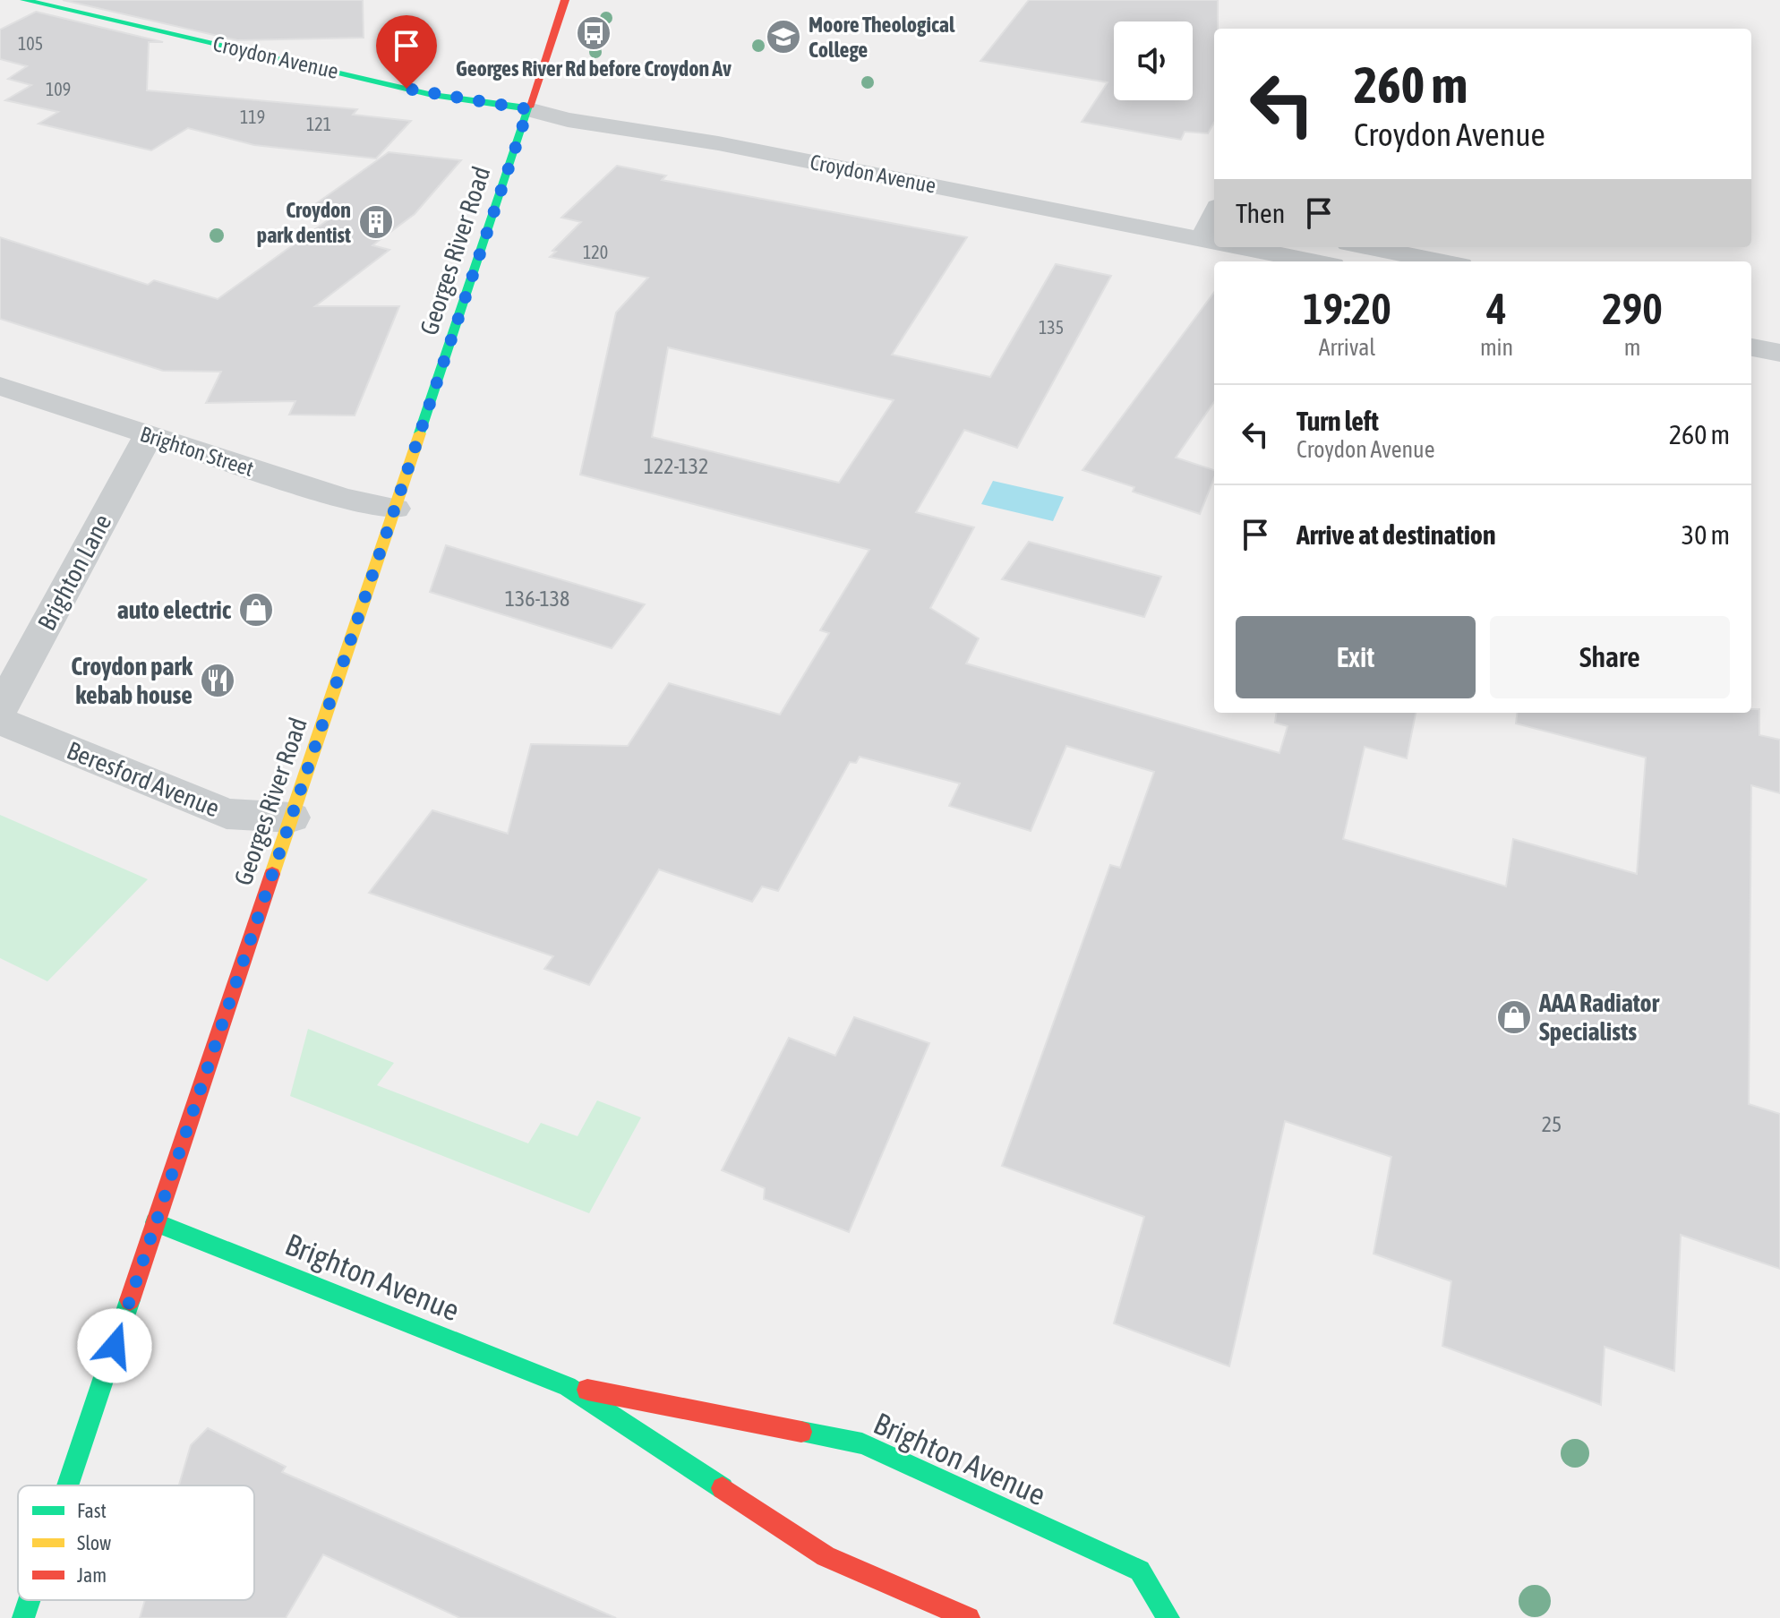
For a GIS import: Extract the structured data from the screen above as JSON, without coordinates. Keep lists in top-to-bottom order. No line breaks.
{"streets":{"main road":["Croydon Avenue","Georges River Road","Brighton Avenue"],"street":["Brighton Street","Brighton Lane","Beresford Avenue"]},"crossings":[["Croydon Avenue","Georges River Road"],["Georges River Road","Brighton Street"],["Georges River Road","Beresford Avenue"],["Georges River Road","Brighton Avenue"],["Brighton Street","Brighton Lane"]],"places":{"bus stop":["Georges River Rd before Croydon Av"],"school or university":["Moore Theological College"],"building":["Croydon park dentist"],"shop":["auto electric","AAA Radiator Specialists"],"restaurant":["Croydon park kebab house"]},"house_numbers":["105","109","119","121","120","135","122-132","136-138","25"],"legend":["Fast","Slow","Jam"],"page":{"turn":["260 m","Croydon Avenue"],"then":"Then","eta":["19:20","Arrival","4","min","290","m"],"list":[{"name":"Turn left","note":"Croydon Avenue","value":"260 m"},{"name":"Arrive at destination","value":"30 m"}],"buttons":["Exit","Share"]}}
